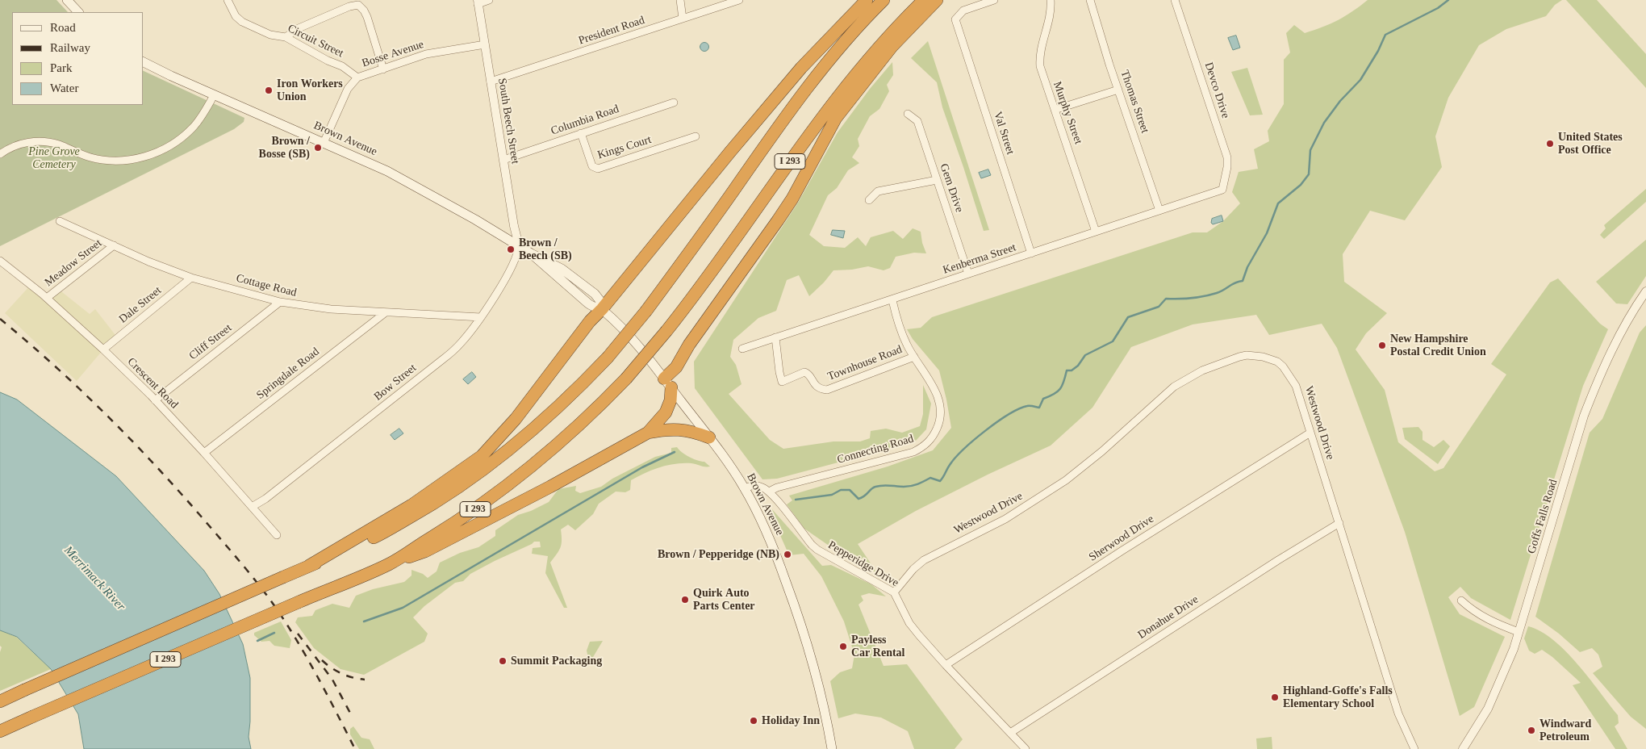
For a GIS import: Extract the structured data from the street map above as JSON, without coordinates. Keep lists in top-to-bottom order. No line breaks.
{"streets":{"highway":["I 293"],"main road":["Brown Avenue"],"street":["President Road","Circuit Street","Bosse Avenue","Devco Drive","Thomas Street","Murphy Street","Columbia Road","South Beech Street","Val Street","Kings Court","Gem Drive","Kenberma Street","Meadow Street","Cottage Road","Dale Street","Cliff Street","Townhouse Road","Springdale Road","Bow Street","Crescent Road","Westwood Drive","Connecting Road","Goffs Falls Road","Sherwood Drive","Pepperidge Drive","Donahue Drive"]},"crossings":[["President Road","South Beech Street"],["Circuit Street","Bosse Avenue"],["Bosse Avenue","South Beech Street"],["Bosse Avenue","Brown Avenue"],["Devco Drive","Kenberma Street"],["Thomas Street","Kenberma Street"],["Murphy Street","Kenberma Street"],["Columbia Road","South Beech Street"],["Columbia Road","Kings Court"],["South Beech Street","Brown Avenue"],["South Beech Street","Bow Street"],["Val Street","Kenberma Street"],["Brown Avenue","Bow Street"],["Gem Drive","Kenberma Street"],["Kenberma Street","Townhouse Road"],["Kenberma Street","Connecting Road"],["Meadow Street","Cottage Road"],["Meadow Street","Crescent Road"],["Cottage Road","Dale Street"],["Cottage Road","Cliff Street"],["Cottage Road","Springdale Road"],["Cottage Road","Bow Street"],["Dale Street","Crescent Road"],["Cliff Street","Crescent Road"],["Townhouse Road","Connecting Road"],["Springdale Road","Crescent Road"],["Bow Street","Crescent Road"],["Westwood Drive","Sherwood Drive"],["Westwood Drive","Pepperidge Drive"],["Westwood Drive","Donahue Drive"],["Connecting Road","Pepperidge Drive"],["Sherwood Drive","Pepperidge Drive"],["Pepperidge Drive","Donahue Drive"]],"water":["Merrimack River"],"parks":["Pine Grove Cemetery"],"places":["Iron Workers Union","United States Post Office","Brown / Bosse (SB)","Brown / Beech (SB)","New Hampshire Postal Credit Union","Brown / Pepperidge (NB)","Quirk Auto Parts Center","Payless Car Rental","Summit Packaging","Highland-Goffe's Falls Elementary School","Holiday Inn","Windward Petroleum"],"legend":["Road","Railway","Park","Water"]}
